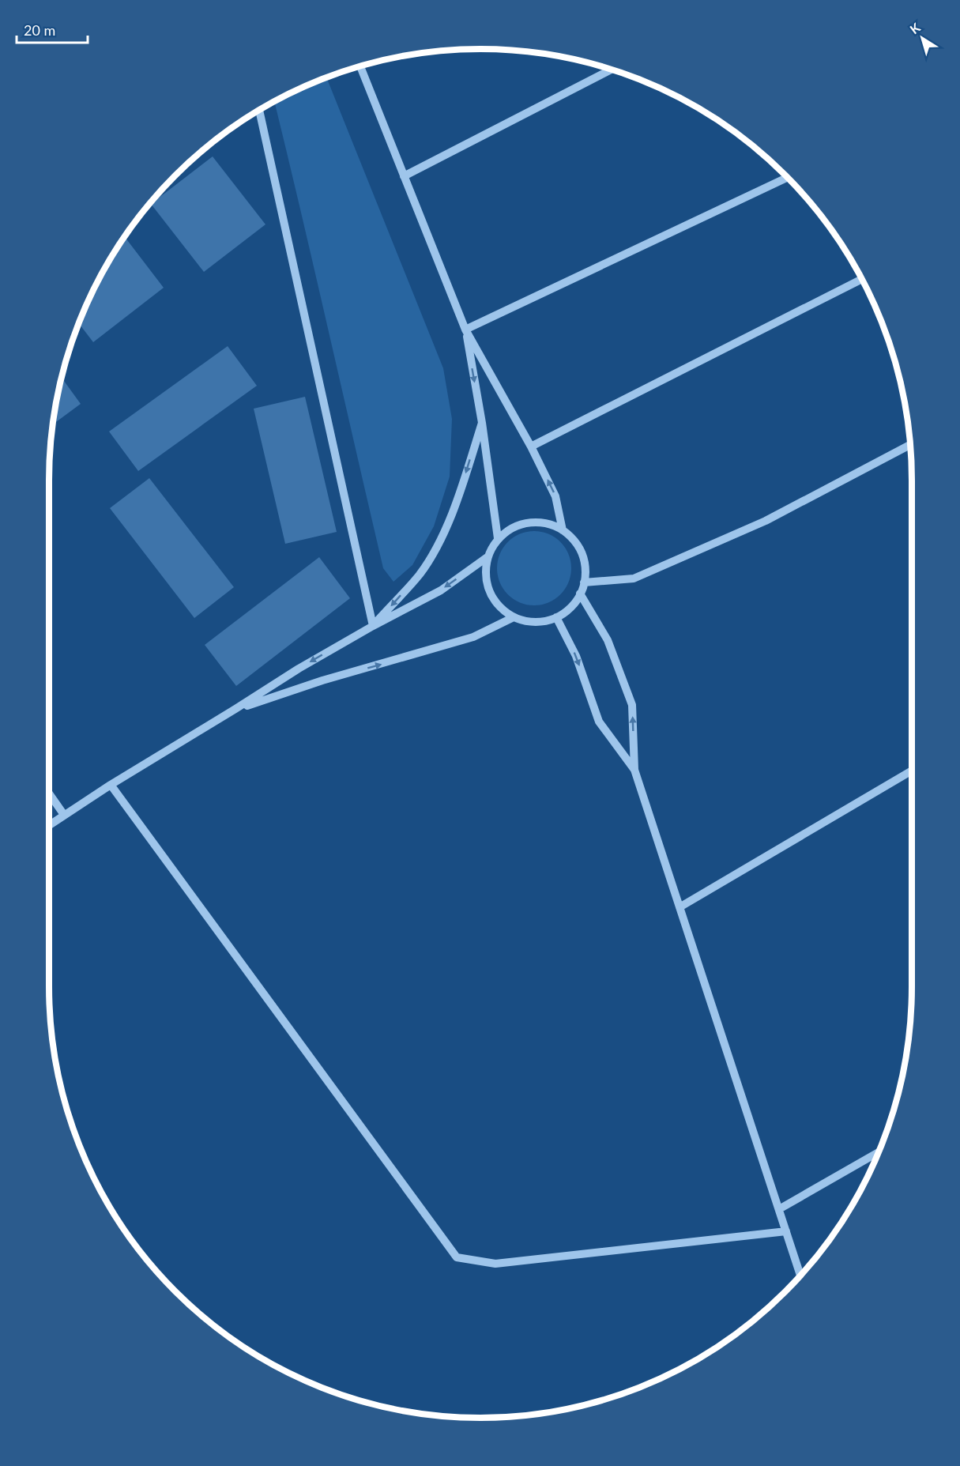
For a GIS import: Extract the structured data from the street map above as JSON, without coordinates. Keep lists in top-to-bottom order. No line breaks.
{"scale_bar":"20 m","north":"top left"}
